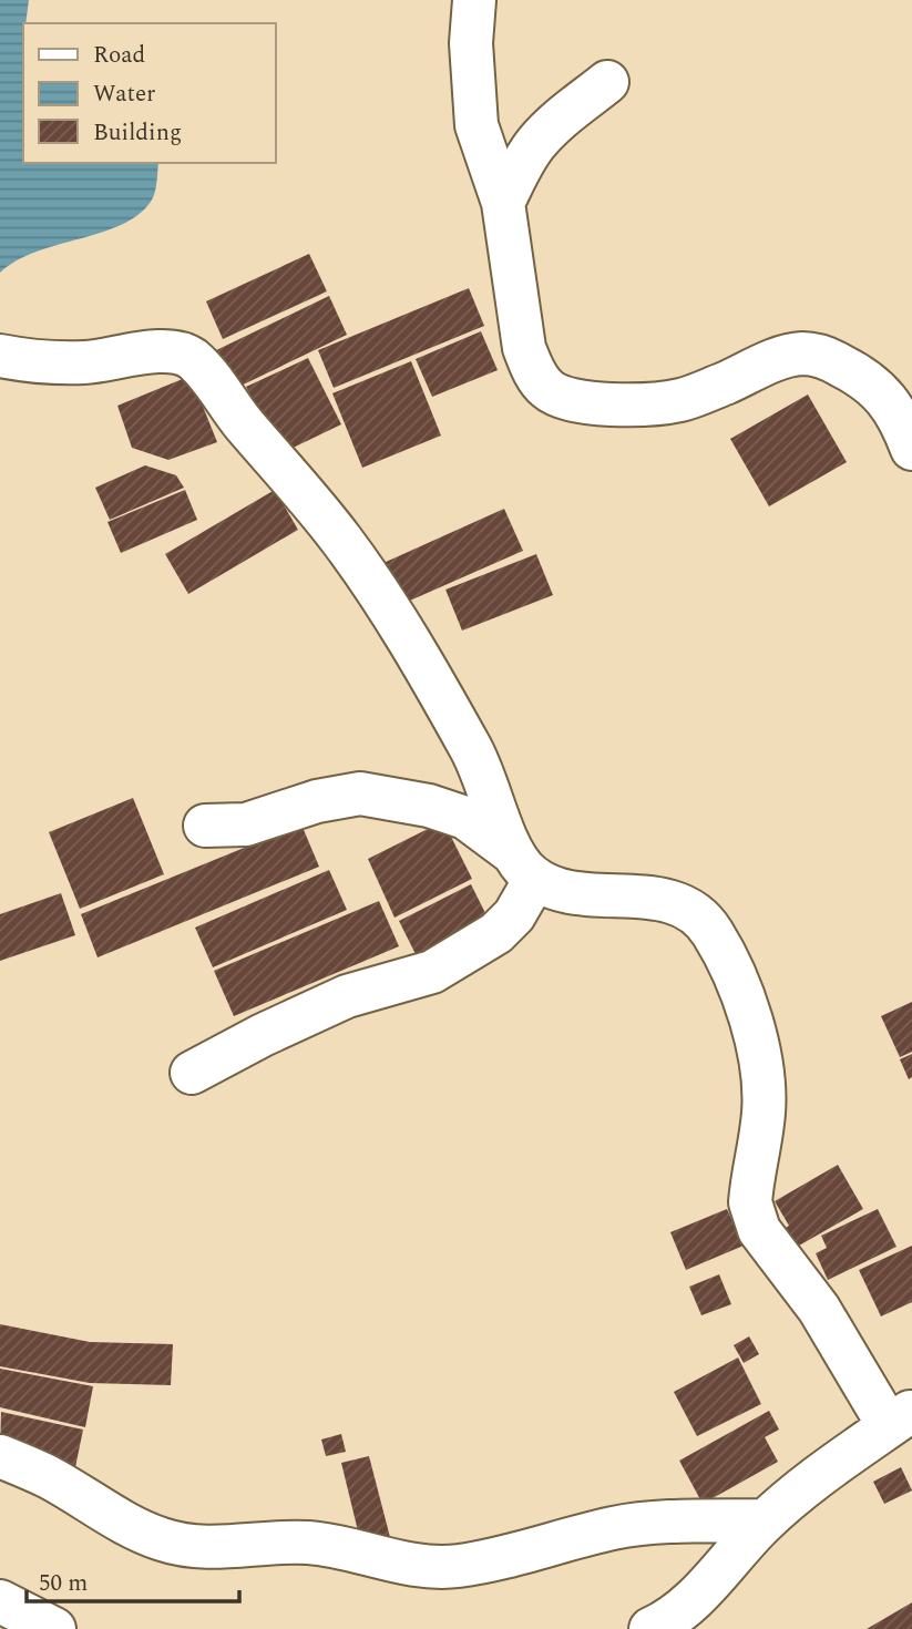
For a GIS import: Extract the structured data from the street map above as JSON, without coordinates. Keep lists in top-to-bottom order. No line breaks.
{"legend":["Road","Water","Building"],"scale_bar":"50 m"}
